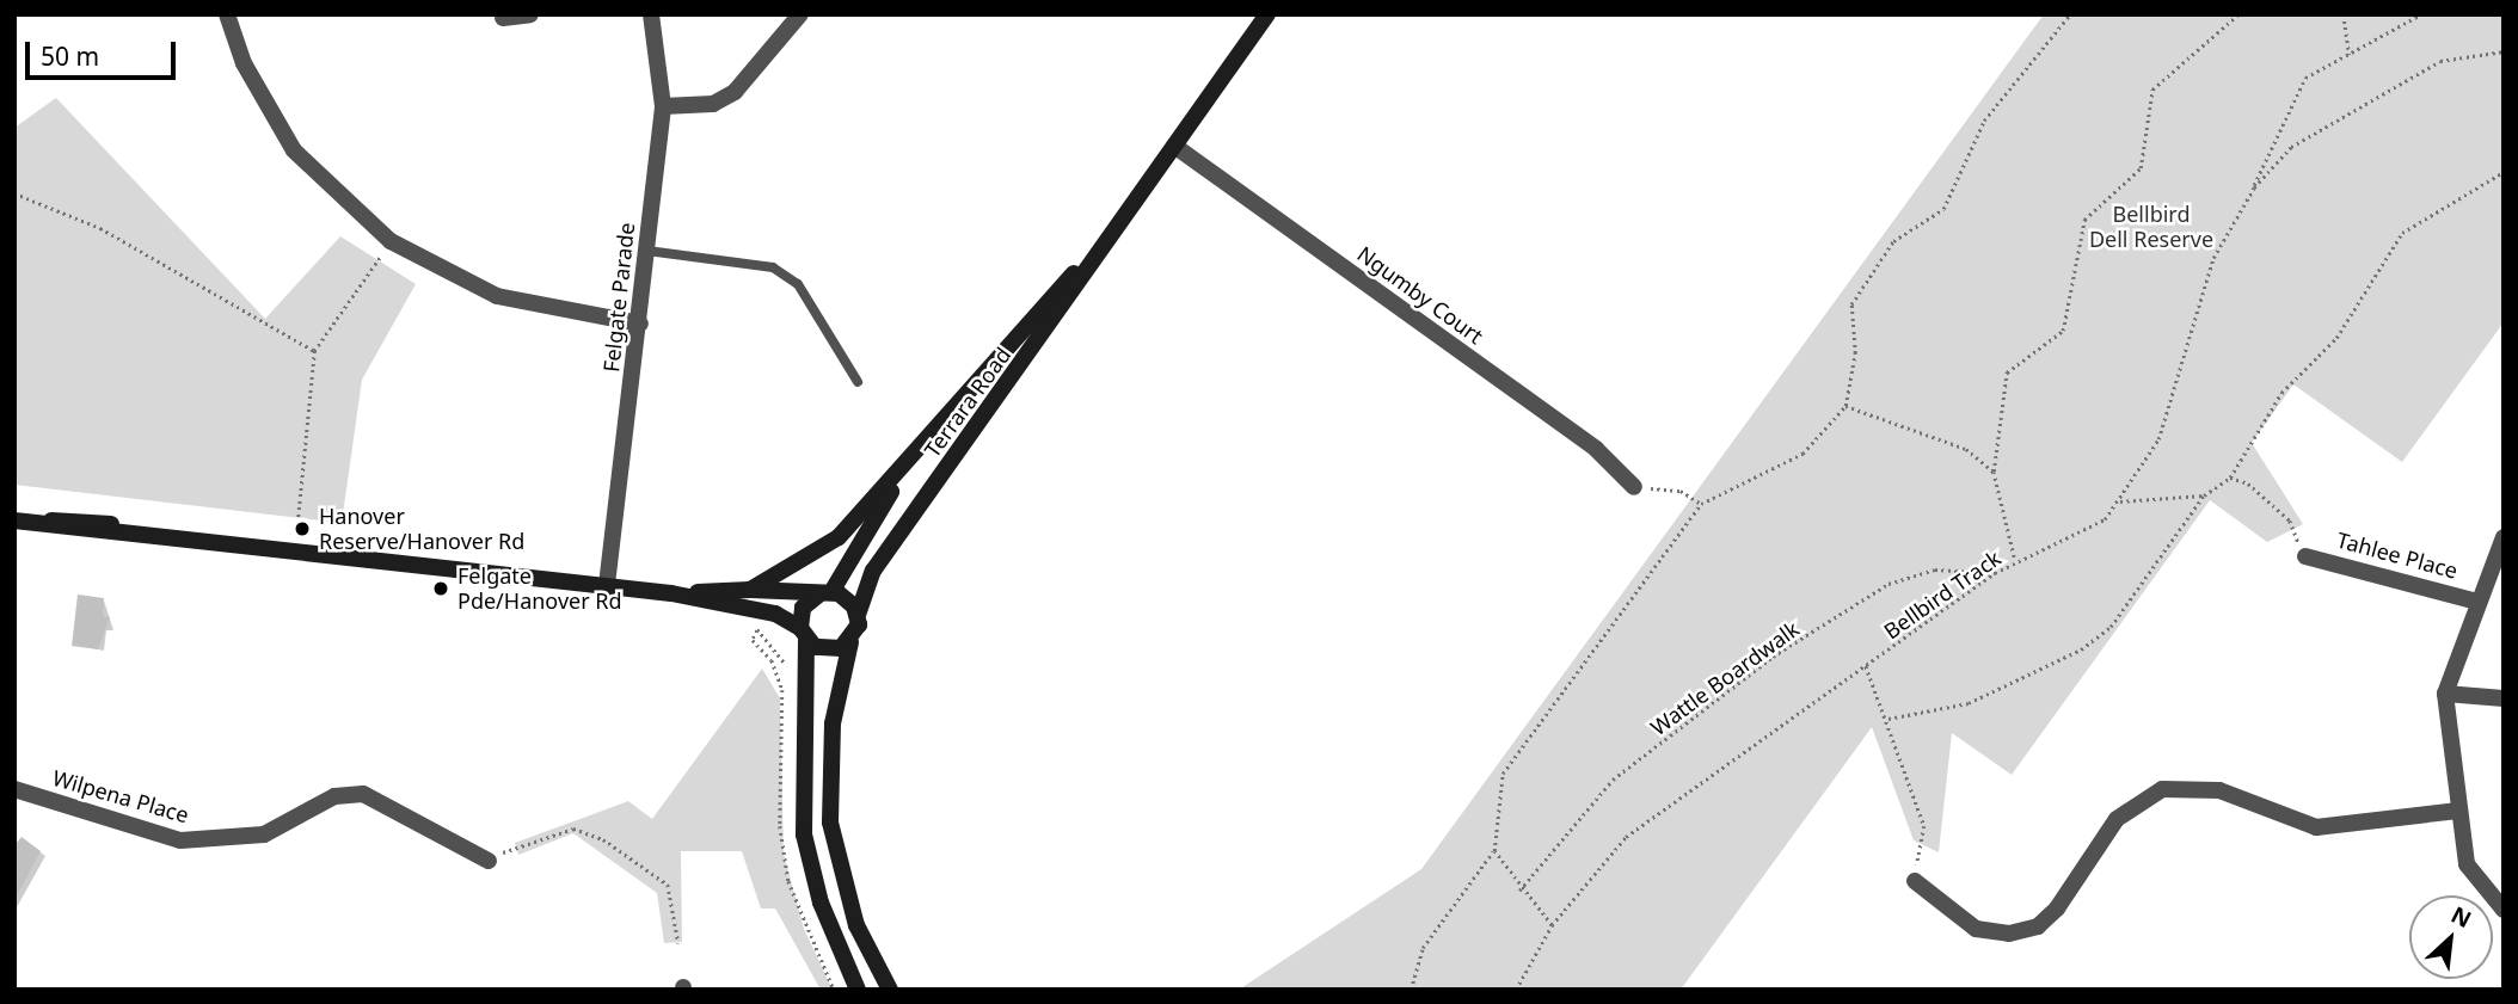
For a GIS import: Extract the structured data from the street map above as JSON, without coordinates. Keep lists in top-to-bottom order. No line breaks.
{"streets":{"main road":["Terrara Road"],"street":["Ngumby Court","Felgate Parade","Tahlee Place","Wilpena Place"],"path":["Bellbird Track","Wattle Boardwalk"]},"crossings":[["Ngumby Court","Terrara Road"],["Bellbird Track","Wattle Boardwalk"]],"parks":["Bellbird Dell Reserve"],"places":["Hanover Reserve/Hanover Rd","Felgate Pde/Hanover Rd"],"scale_bar":"50 m","north":"top right"}
